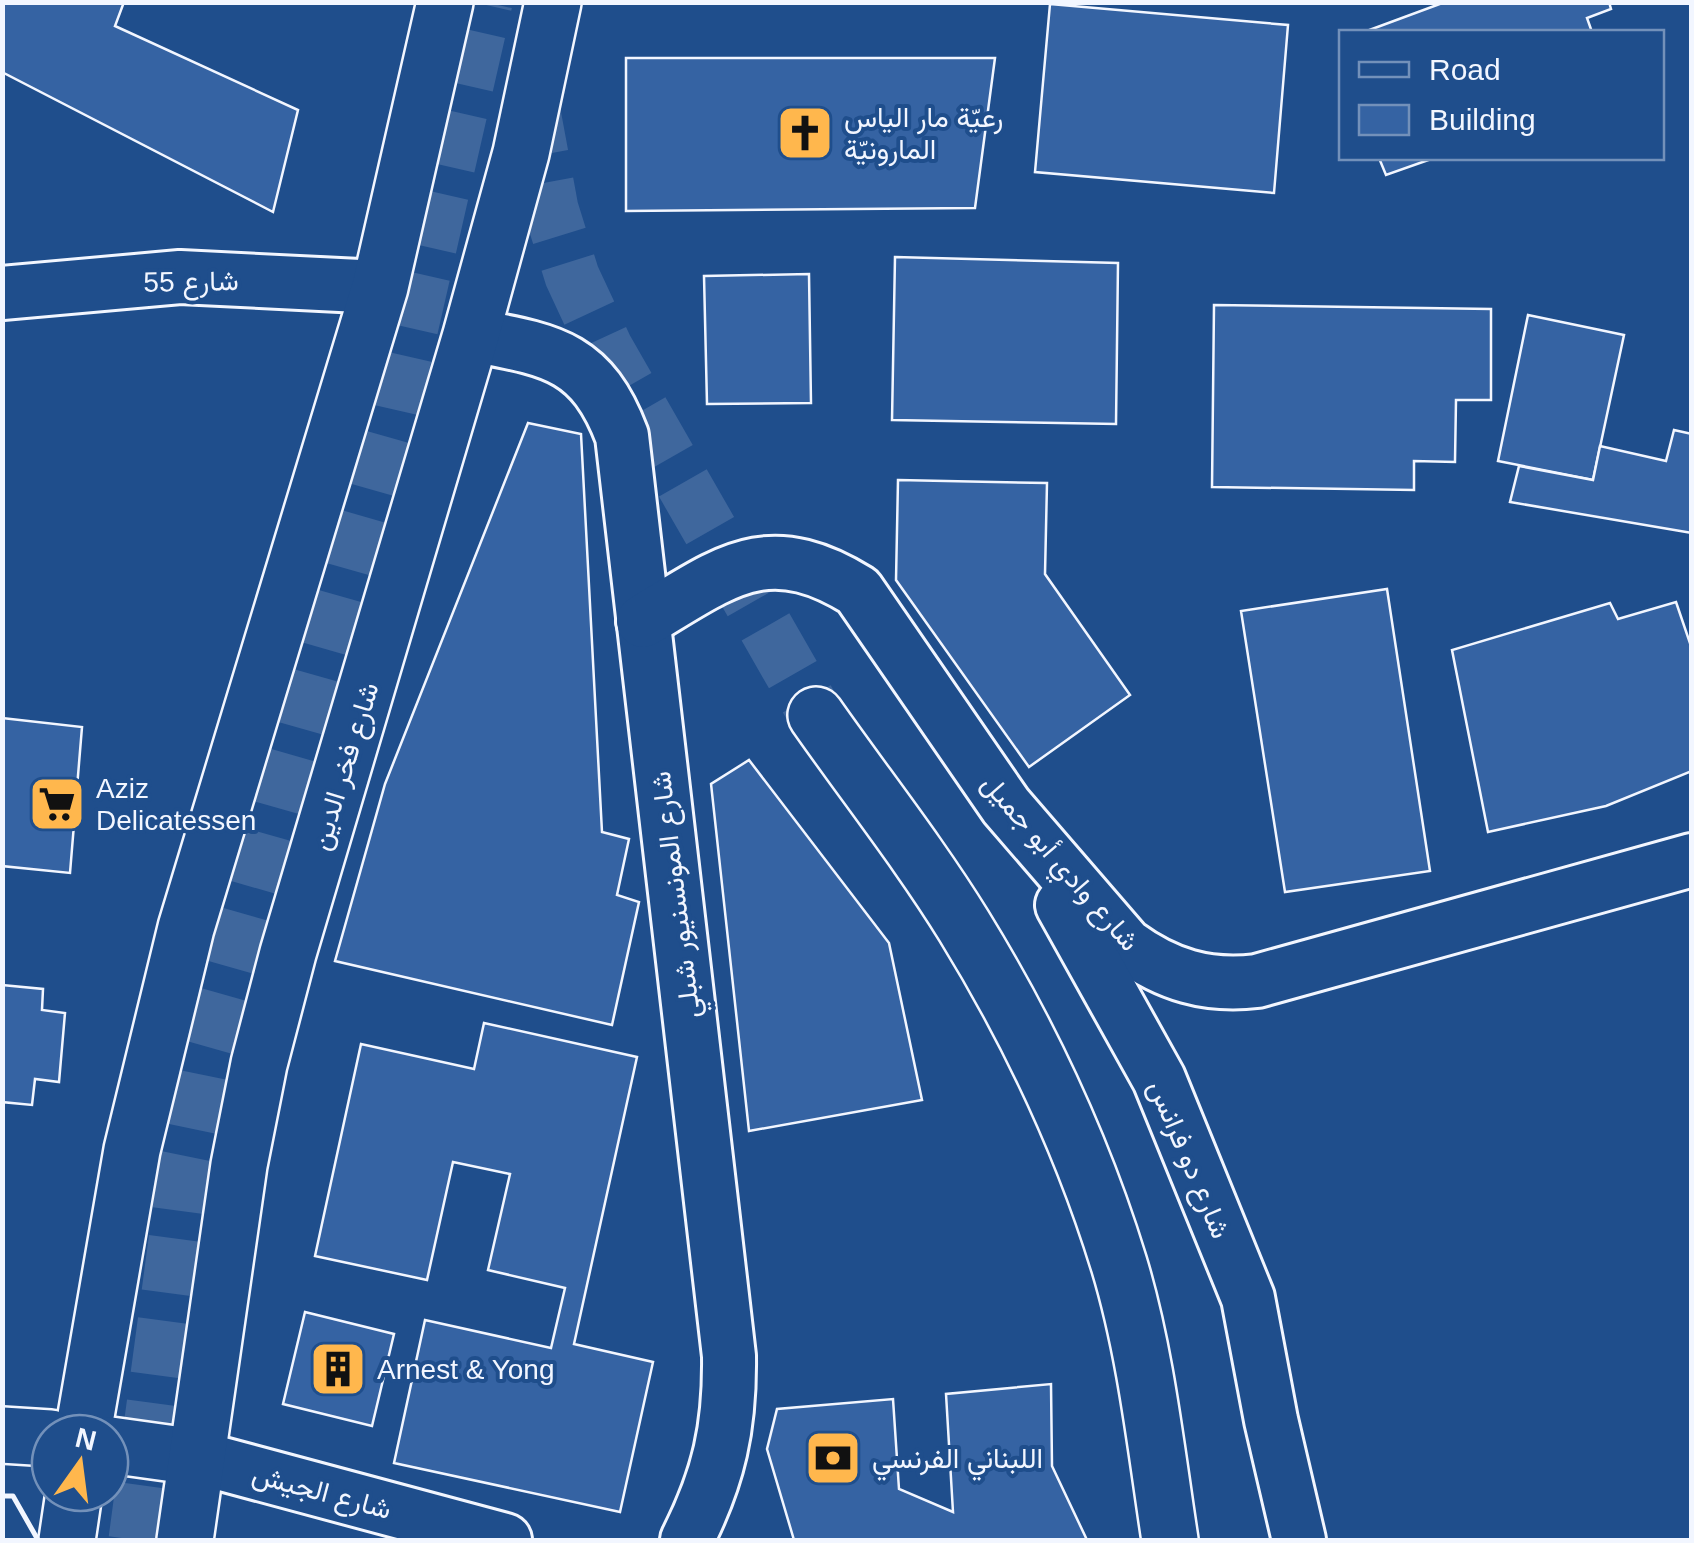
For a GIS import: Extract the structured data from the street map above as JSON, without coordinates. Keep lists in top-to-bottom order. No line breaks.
{"streets":{"main road":["شارع فخر الدين"],"street":["شارع 55","شارع وادي أبو جميل","شارع المونسنيور شبلي","شارع دو فرانس","شارع الجيش"]},"crossings":[["شارع فخر الدين","شارع المونسنيور شبلي"],["شارع فخر الدين","شارع الجيش"],["شارع وادي أبو جميل","شارع المونسنيور شبلي"],["شارع وادي أبو جميل","شارع دو فرانس"]],"places":{"church":["رعيّة مار الياس المارونيّة"],"supermarket":["Aziz Delicatessen"],"building":["Arnest & Yong"],"bank":["اللبناني الفرنسي"]},"legend":["Road","Building"],"north":"top"}
